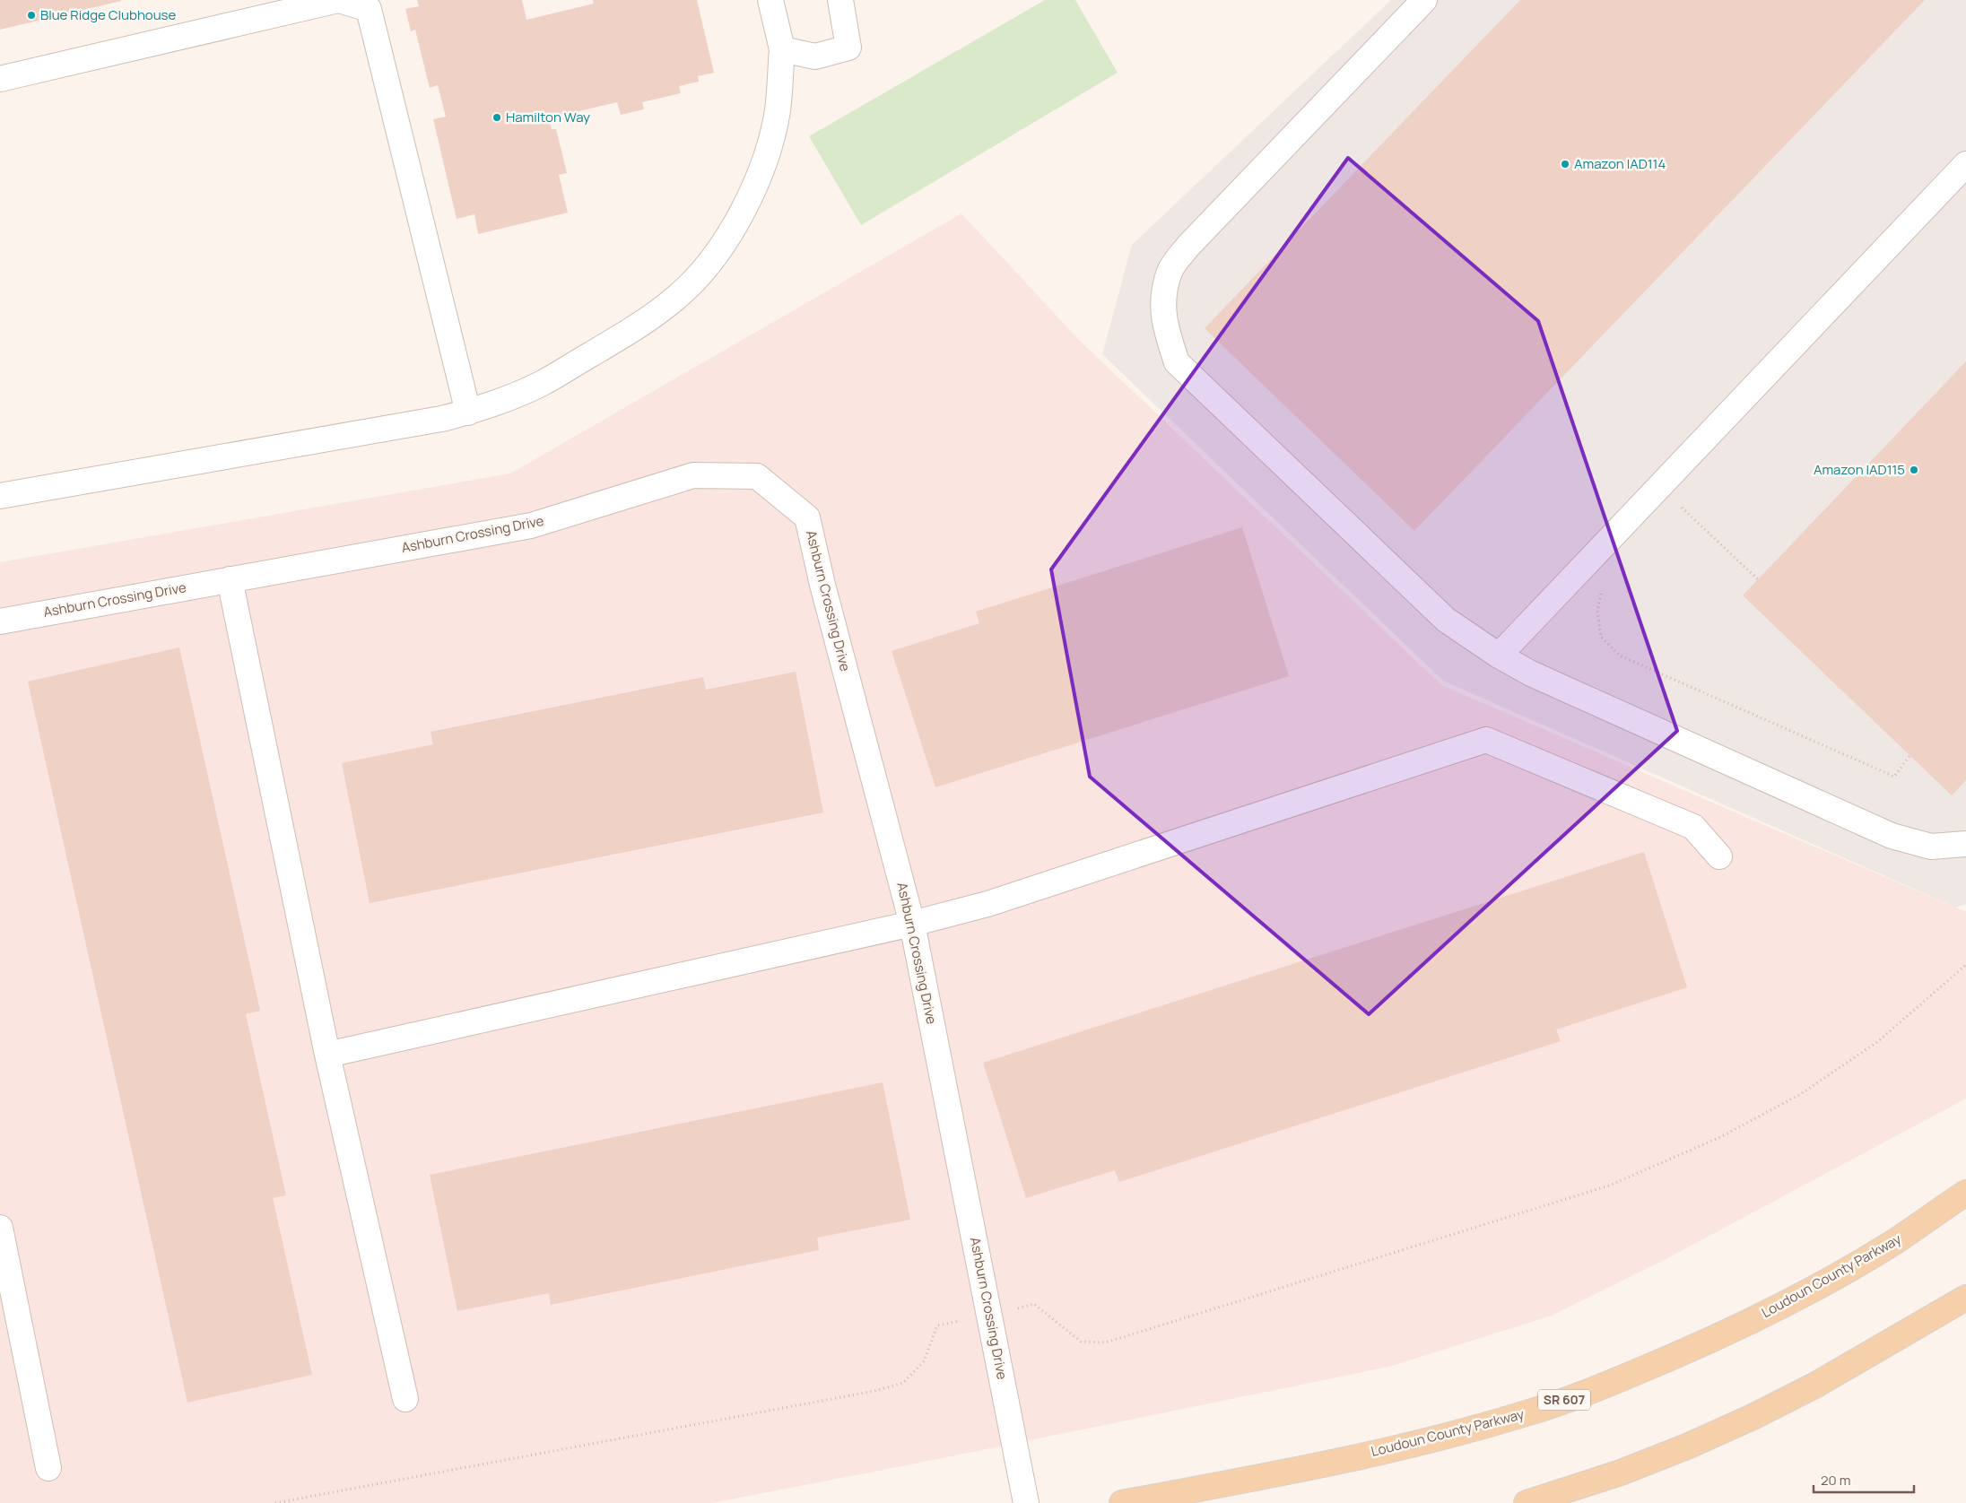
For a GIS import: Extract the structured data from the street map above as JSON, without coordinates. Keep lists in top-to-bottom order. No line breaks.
{"streets":{"main road":["Loudoun County Parkway","SR 607"],"street":["Ashburn Crossing Drive"]},"places":["Blue Ridge Clubhouse","Hamilton Way","Amazon IAD114","Amazon IAD115"],"scale_bar":"20 m"}
